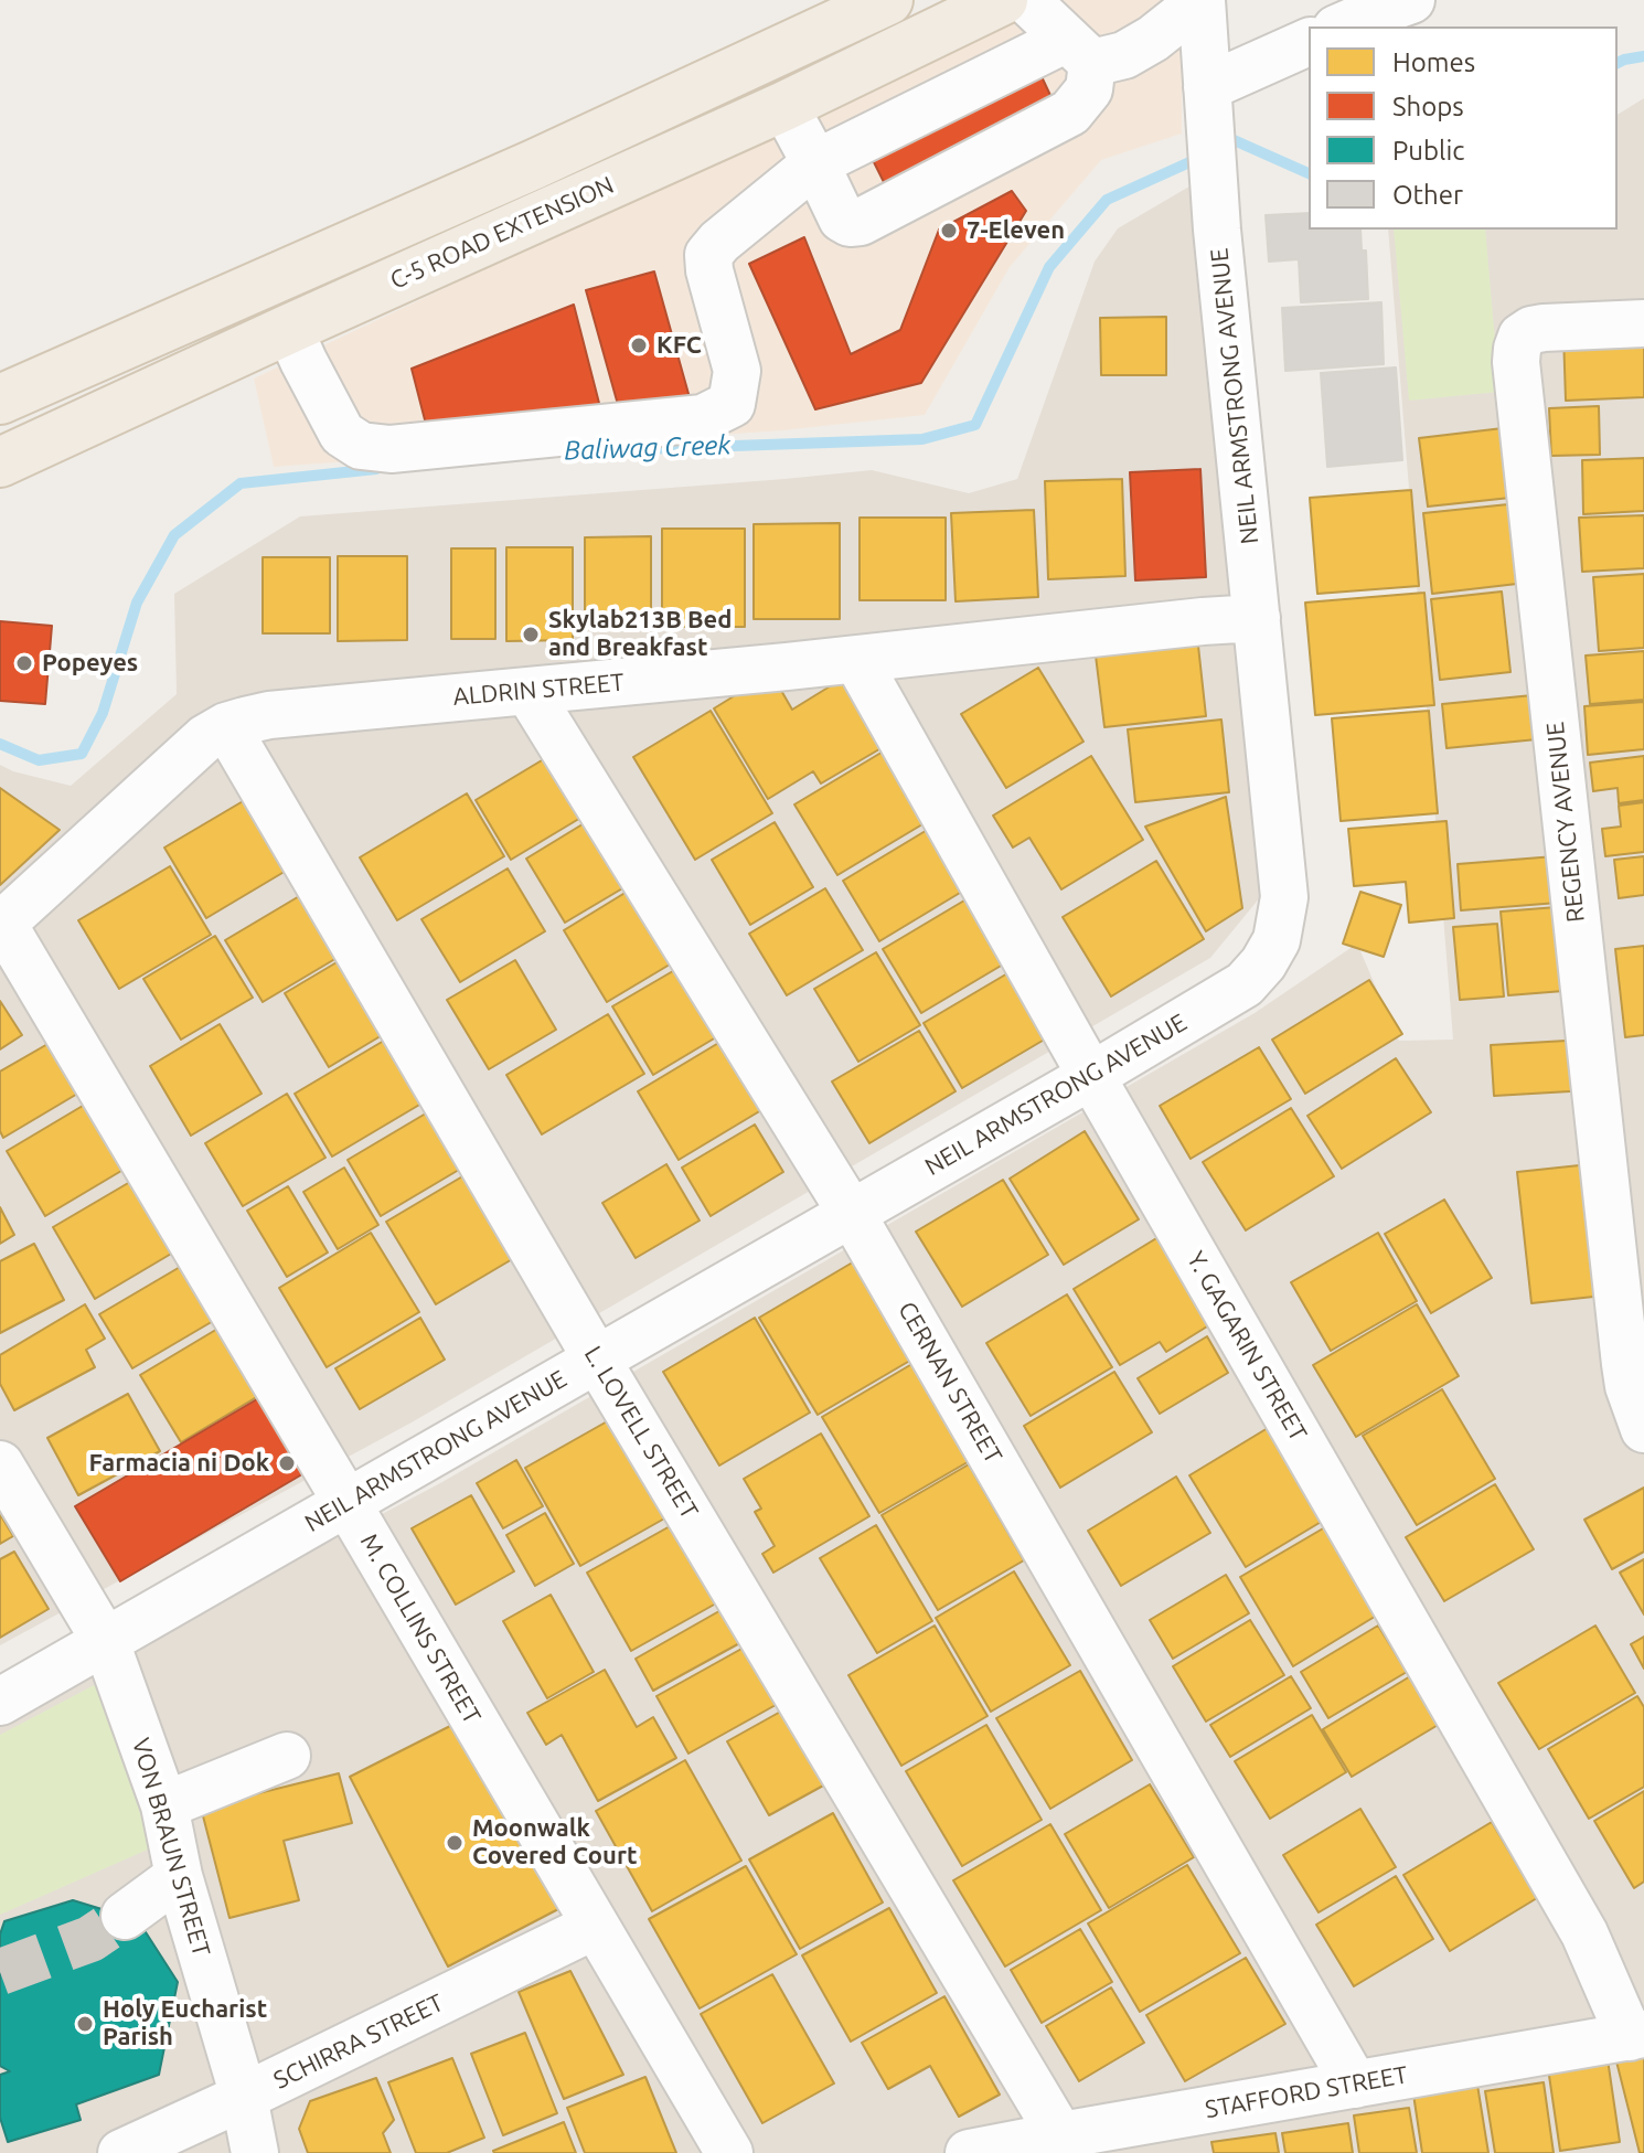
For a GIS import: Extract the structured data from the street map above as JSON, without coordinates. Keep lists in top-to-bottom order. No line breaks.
{"streets":{"main road":["C-5 ROAD EXTENSION"],"street":["NEIL ARMSTRONG AVENUE","ALDRIN STREET","REGENCY AVENUE","Y. GAGARIN STREET","CERNAN STREET","L. LOVELL STREET","M. COLLINS STREET","VON BRAUN STREET","SCHIRRA STREET","STAFFORD STREET"]},"crossings":[["NEIL ARMSTRONG AVENUE","ALDRIN STREET"],["NEIL ARMSTRONG AVENUE","Y. GAGARIN STREET"],["NEIL ARMSTRONG AVENUE","CERNAN STREET"],["NEIL ARMSTRONG AVENUE","L. LOVELL STREET"],["NEIL ARMSTRONG AVENUE","M. COLLINS STREET"],["NEIL ARMSTRONG AVENUE","VON BRAUN STREET"],["ALDRIN STREET","Y. GAGARIN STREET"],["ALDRIN STREET","CERNAN STREET"],["ALDRIN STREET","L. LOVELL STREET"],["ALDRIN STREET","M. COLLINS STREET"],["Y. GAGARIN STREET","STAFFORD STREET"],["CERNAN STREET","STAFFORD STREET"],["L. LOVELL STREET","STAFFORD STREET"],["M. COLLINS STREET","SCHIRRA STREET"],["VON BRAUN STREET","SCHIRRA STREET"]],"water":["Baliwag Creek"],"places":["7-Eleven","KFC","Skylab213B Bed and Breakfast","Popeyes","Farmacia ni Dok","Moonwalk Covered Court","Holy Eucharist Parish"],"legend":["Homes","Shops","Public","Other"]}
